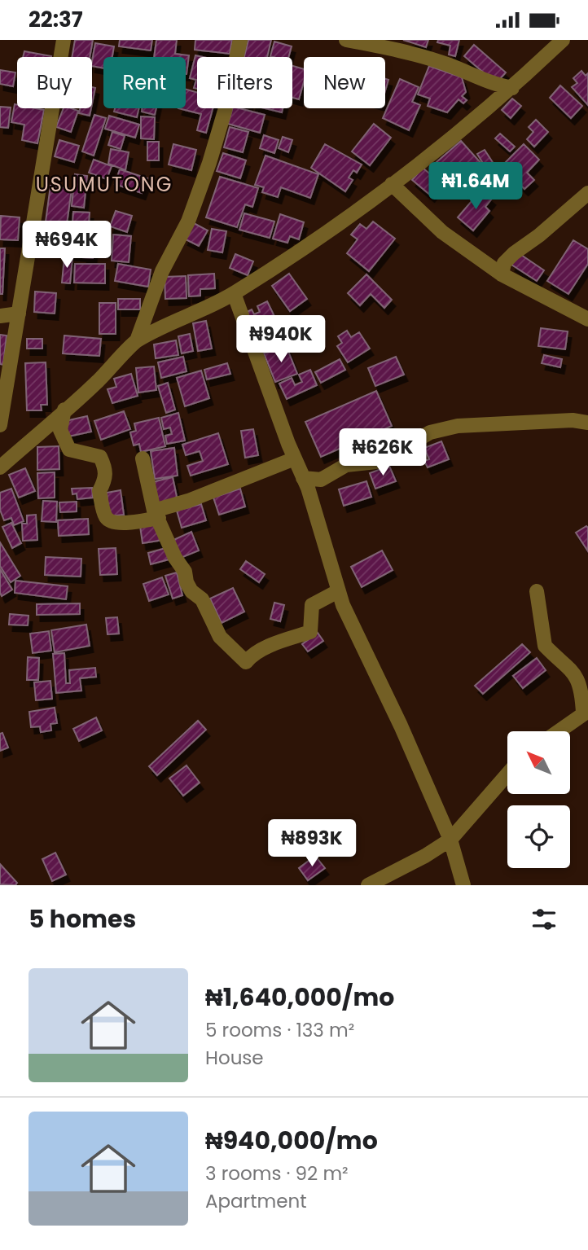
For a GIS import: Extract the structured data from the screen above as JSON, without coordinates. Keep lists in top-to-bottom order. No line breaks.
{"districts":["USUMUTONG"],"north":"top left","page":{"status":"22:37","chip":["Buy","Rent","Filters","New"],"price":["₦1.64M","₦694K","₦940K","₦626K","₦893K"],"heading":"5 homes","list":[{"name":"₦1,640,000/mo","note":"5 rooms · 133 m² · House"},{"name":"₦940,000/mo","note":"3 rooms · 92 m² · Apartment"}]}}
